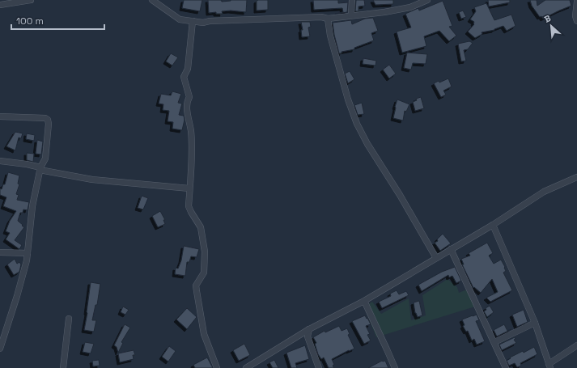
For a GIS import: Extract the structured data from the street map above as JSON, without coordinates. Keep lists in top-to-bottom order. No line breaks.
{"scale_bar":"100 m","north":"top left"}
